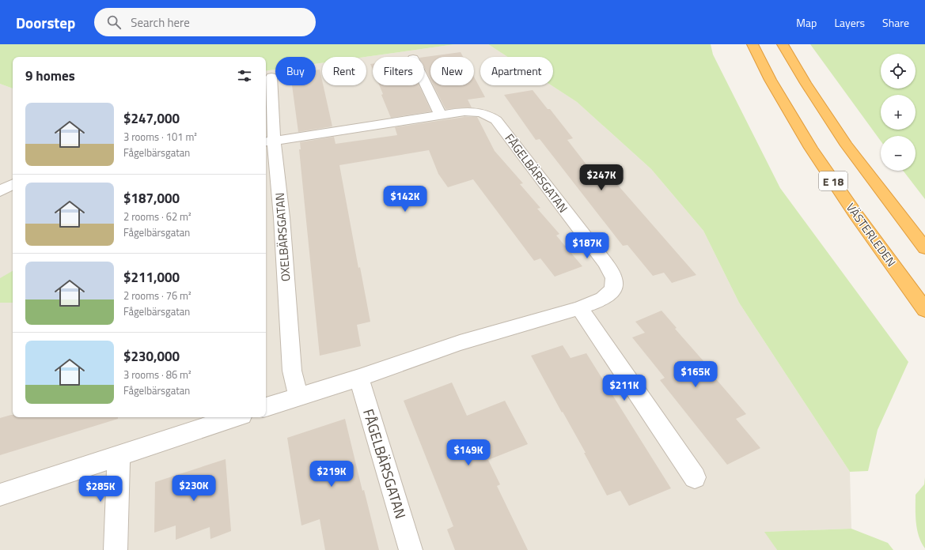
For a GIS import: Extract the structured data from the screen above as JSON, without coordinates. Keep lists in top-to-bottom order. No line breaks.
{"streets":{"highway":["E 18","VÄSTERLEDEN"],"street":["FÅGELBÄRSGATAN","OXELBÄRSGATAN"]},"crossings":[["FÅGELBÄRSGATAN","OXELBÄRSGATAN"]],"page":{"header":"Doorstep","search":"Search here","nav":["Map","Layers","Share"],"map_buttons":["+","−"],"chip":["Buy","Rent","Filters","New","Apartment"],"heading":"9 homes","list":[{"name":"$247,000","note":"3 rooms · 101 m² · Fågelbärsgatan"},{"name":"$187,000","note":"2 rooms · 62 m² · Fågelbärsgatan"},{"name":"$211,000","note":"2 rooms · 76 m² · Fågelbärsgatan"},{"name":"$230,000","note":"3 rooms · 86 m² · Fågelbärsgatan"}],"price":["$247K","$142K","$187K","$165K","$211K","$149K","$219K","$230K","$285K"]}}
